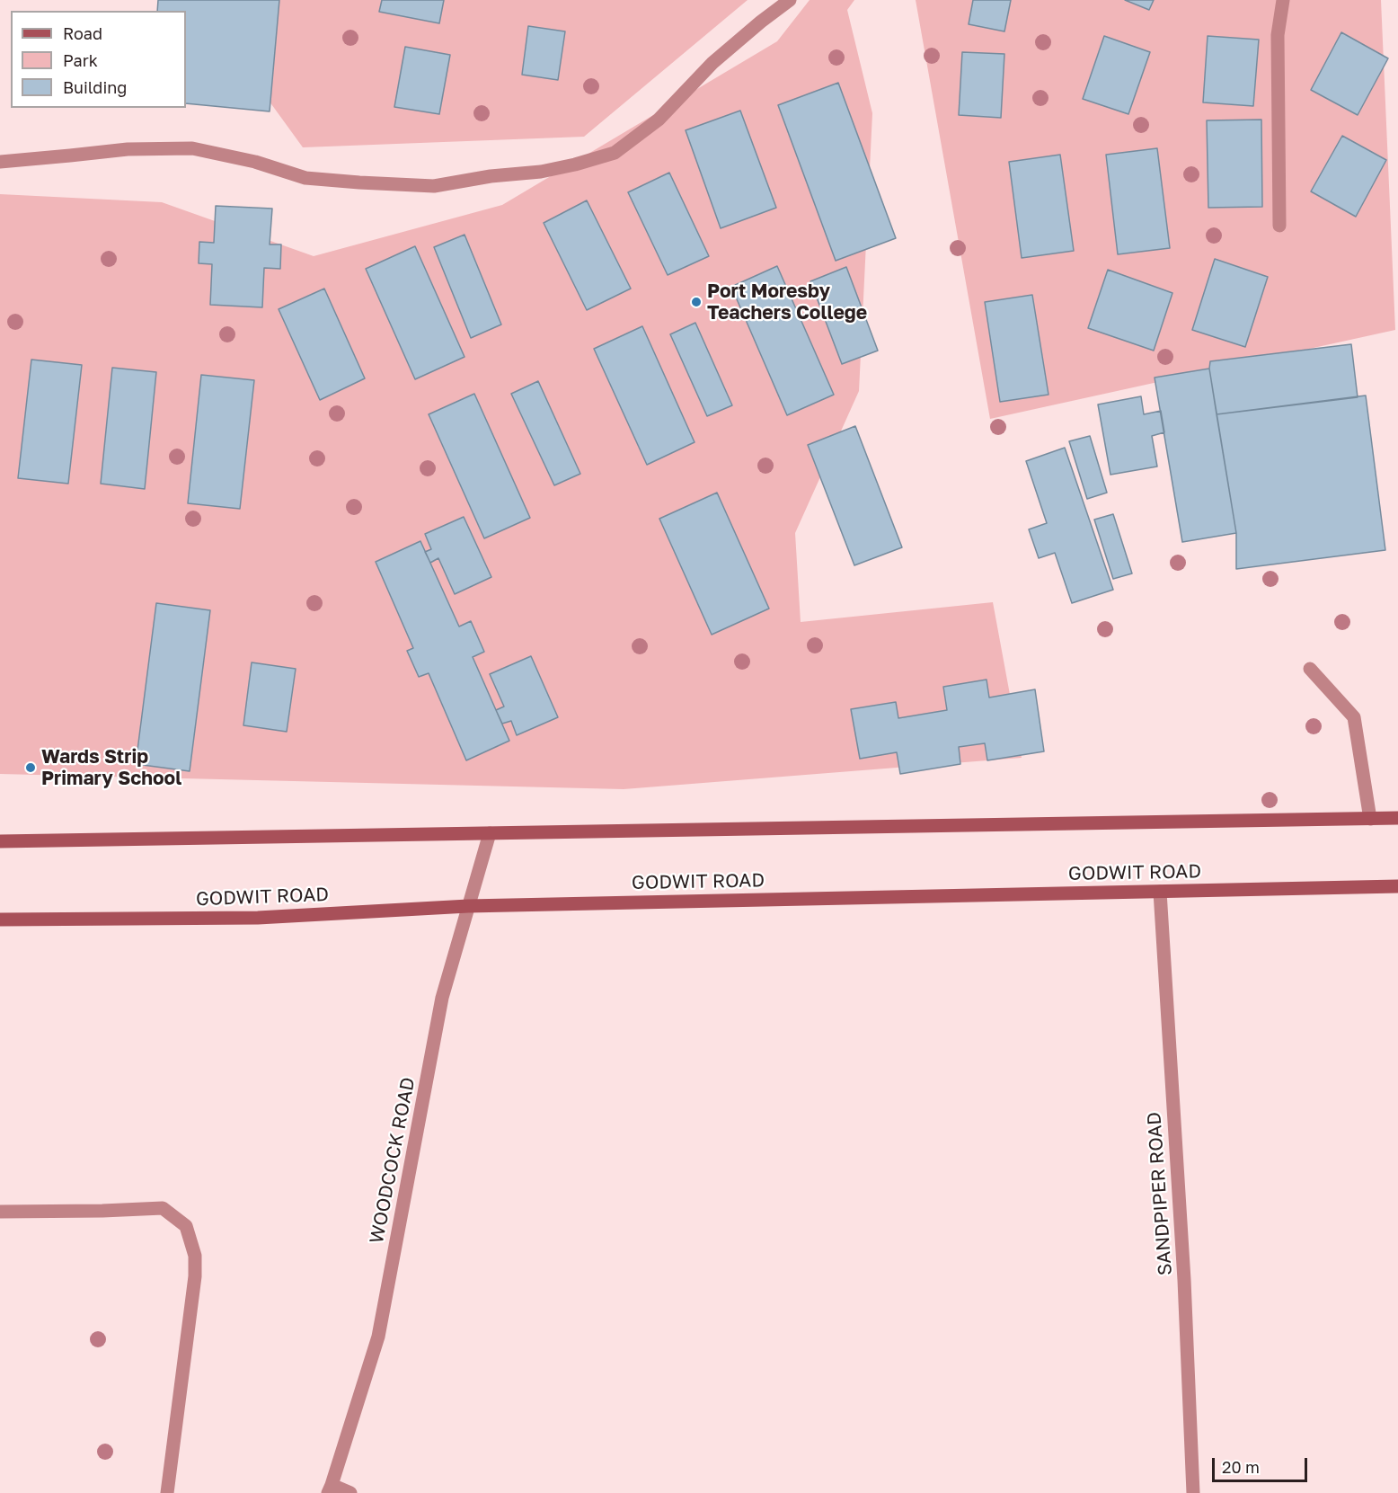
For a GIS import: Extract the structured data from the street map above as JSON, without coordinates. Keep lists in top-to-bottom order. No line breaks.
{"streets":{"main road":["GODWIT ROAD"],"street":["WOODCOCK ROAD","SANDPIPER ROAD"]},"crossings":[["GODWIT ROAD","WOODCOCK ROAD"],["GODWIT ROAD","SANDPIPER ROAD"]],"places":["Port Moresby Teachers College","Wards Strip Primary School"],"legend":["Road","Park","Building"],"scale_bar":"20 m"}
